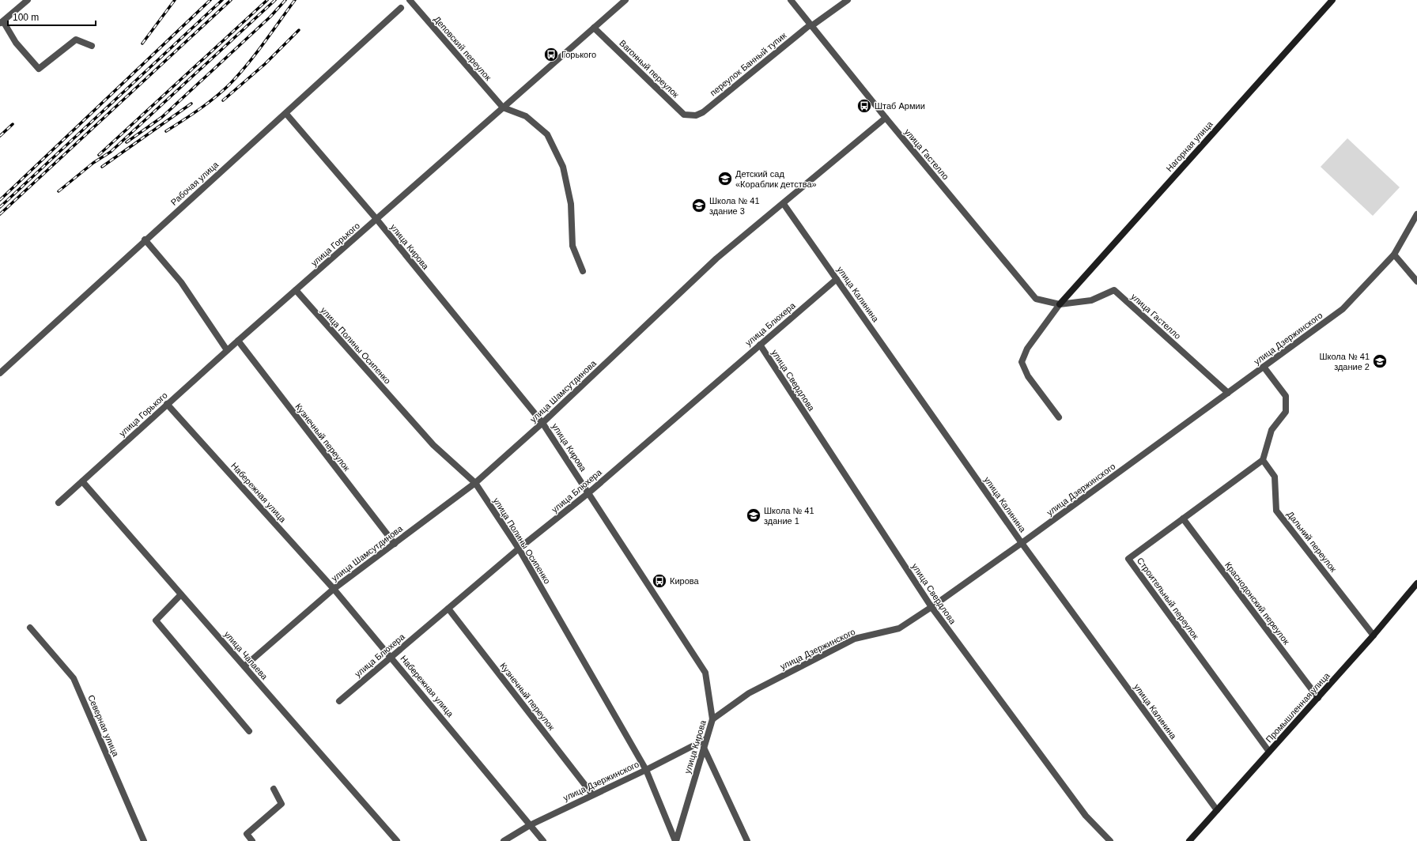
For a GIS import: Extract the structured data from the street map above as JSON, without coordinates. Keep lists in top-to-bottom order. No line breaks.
{"streets":{"street":["Деповский переулок","переулок Банный тупик","Вагонный переулок","Нагорная улица","улица Гастелло","Рабочая улица","улица Горького","улица Кирова","улица Калинина","улица Блюхера","улица Дзержинского","улица Полины Осипенко","улица Свердлова","улица Шамсутдинова","Кузнечный переулок","Набережная улица","Дальний переулок","Строительный переулок","Краснодонский переулок","улица Чапаева","Промышленная улица","Северная улица"]},"crossings":[["Деповский переулок","улица Горького"],["переулок Банный тупик","Вагонный переулок"],["переулок Банный тупик","улица Гастелло"],["Вагонный переулок","улица Горького"],["Нагорная улица","улица Гастелло"],["улица Гастелло","улица Дзержинского"],["улица Гастелло","улица Шамсутдинова"],["Рабочая улица","улица Кирова"],["улица Горького","улица Кирова"],["улица Горького","улица Полины Осипенко"],["улица Горького","Кузнечный переулок"],["улица Горького","Набережная улица"],["улица Горького","улица Чапаева"],["улица Кирова","улица Блюхера"],["улица Кирова","улица Дзержинского"],["улица Кирова","улица Полины Осипенко"],["улица Кирова","улица Шамсутдинова"],["улица Калинина","улица Блюхера"],["улица Калинина","улица Дзержинского"],["улица Калинина","улица Шамсутдинова"],["улица Калинина","Промышленная улица"],["улица Блюхера","улица Полины Осипенко"],["улица Блюхера","улица Свердлова"],["улица Блюхера","Кузнечный переулок"],["улица Блюхера","Набережная улица"],["улица Дзержинского","улица Полины Осипенко"],["улица Дзержинского","улица Свердлова"],["улица Дзержинского","Кузнечный переулок"],["улица Дзержинского","Набережная улица"],["улица Полины Осипенко","улица Шамсутдинова"],["улица Шамсутдинова","Кузнечный переулок"],["улица Шамсутдинова","Набережная улица"],["улица Шамсутдинова","улица Чапаева"],["Дальний переулок","Строительный переулок"],["Дальний переулок","Промышленная улица"],["Строительный переулок","Краснодонский переулок"],["Строительный переулок","Промышленная улица"],["Краснодонский переулок","Промышленная улица"]],"places":{"bus stop":["Горького","Штаб Армии","Кирова"],"school or university":["Детский сад «Кораблик детства»","Школа № 41 здание 3","Школа № 41 здание 2","Школа № 41 здание 1"]},"scale_bar":"100 m"}
